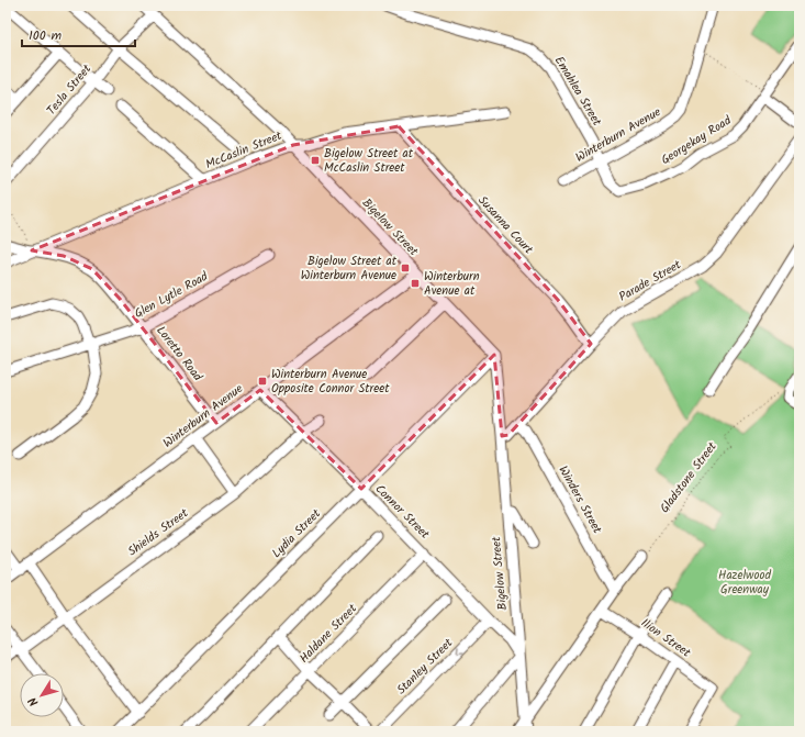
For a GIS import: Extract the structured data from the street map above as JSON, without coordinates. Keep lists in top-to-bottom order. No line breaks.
{"streets":{"street":["Tesla Street","Emahlea Street","Winterburn Avenue","Georgekay Road","McCaslin Street","Susanna Court","Bigelow Street","Parade Street","Glen Lytle Road","Loretto Road","Winders Street","Connor Street","Shields Street","Lydia Street","Haldane Street","Ilion Street","Stanley Street"],"path":["Gladstone Street"]},"crossings":[["Tesla Street","Bigelow Street"],["Emahlea Street","Winterburn Avenue"],["Emahlea Street","Georgekay Road"],["Winterburn Avenue","Bigelow Street"],["Winterburn Avenue","Loretto Road"],["Winterburn Avenue","Connor Street"],["McCaslin Street","Susanna Court"],["McCaslin Street","Bigelow Street"],["McCaslin Street","Loretto Road"],["Susanna Court","Parade Street"],["Bigelow Street","Parade Street"],["Bigelow Street","Connor Street"],["Bigelow Street","Lydia Street"],["Parade Street","Winders Street"],["Glen Lytle Road","Loretto Road"],["Connor Street","Shields Street"],["Connor Street","Lydia Street"],["Connor Street","Haldane Street"],["Connor Street","Stanley Street"]],"parks":["Hazelwood Greenway"],"places":{"transit":["Bigelow Street at McCaslin Street","Bigelow Street at Winterburn Avenue","Winterburn Avenue at","Winterburn Avenue Opposite Connor Street"]},"scale_bar":"100 m","north":"bottom left"}
